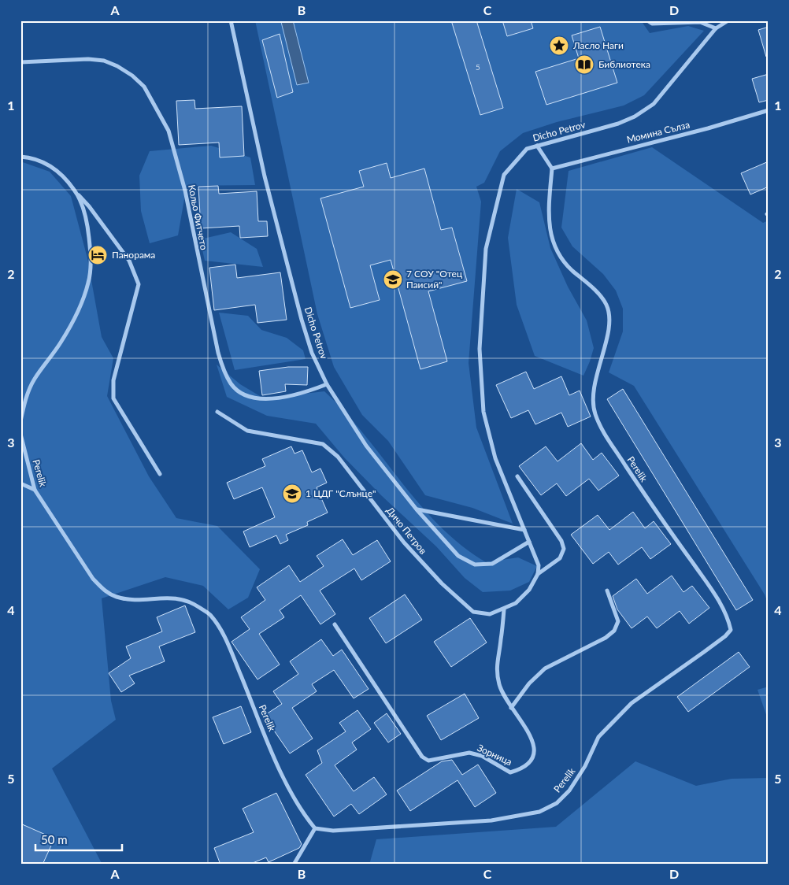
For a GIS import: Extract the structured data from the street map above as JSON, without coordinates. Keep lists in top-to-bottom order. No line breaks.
{"streets":{"street":["Dicho Petrov","Момина Сълза","Кольо Фитчето","Perelik","Дичо Петров","Зорница"]},"crossings":[["Dicho Petrov","Кольо Фитчето"],["Момина Сълза","Perelik"],["Дичо Петров","Зорница"]],"places":{"place":["Ласло Наги"],"library":["Библиотека"],"hotel":["Панорама"],"school or university":["7 СОУ \"Отец Паисий\"","1 ЦДГ \"Слънце\""]},"house_numbers":["5"],"scale_bar":"50 m","grid":{"columns":["A","B","C","D"],"rows":["1","2","3","4","5"]}}
